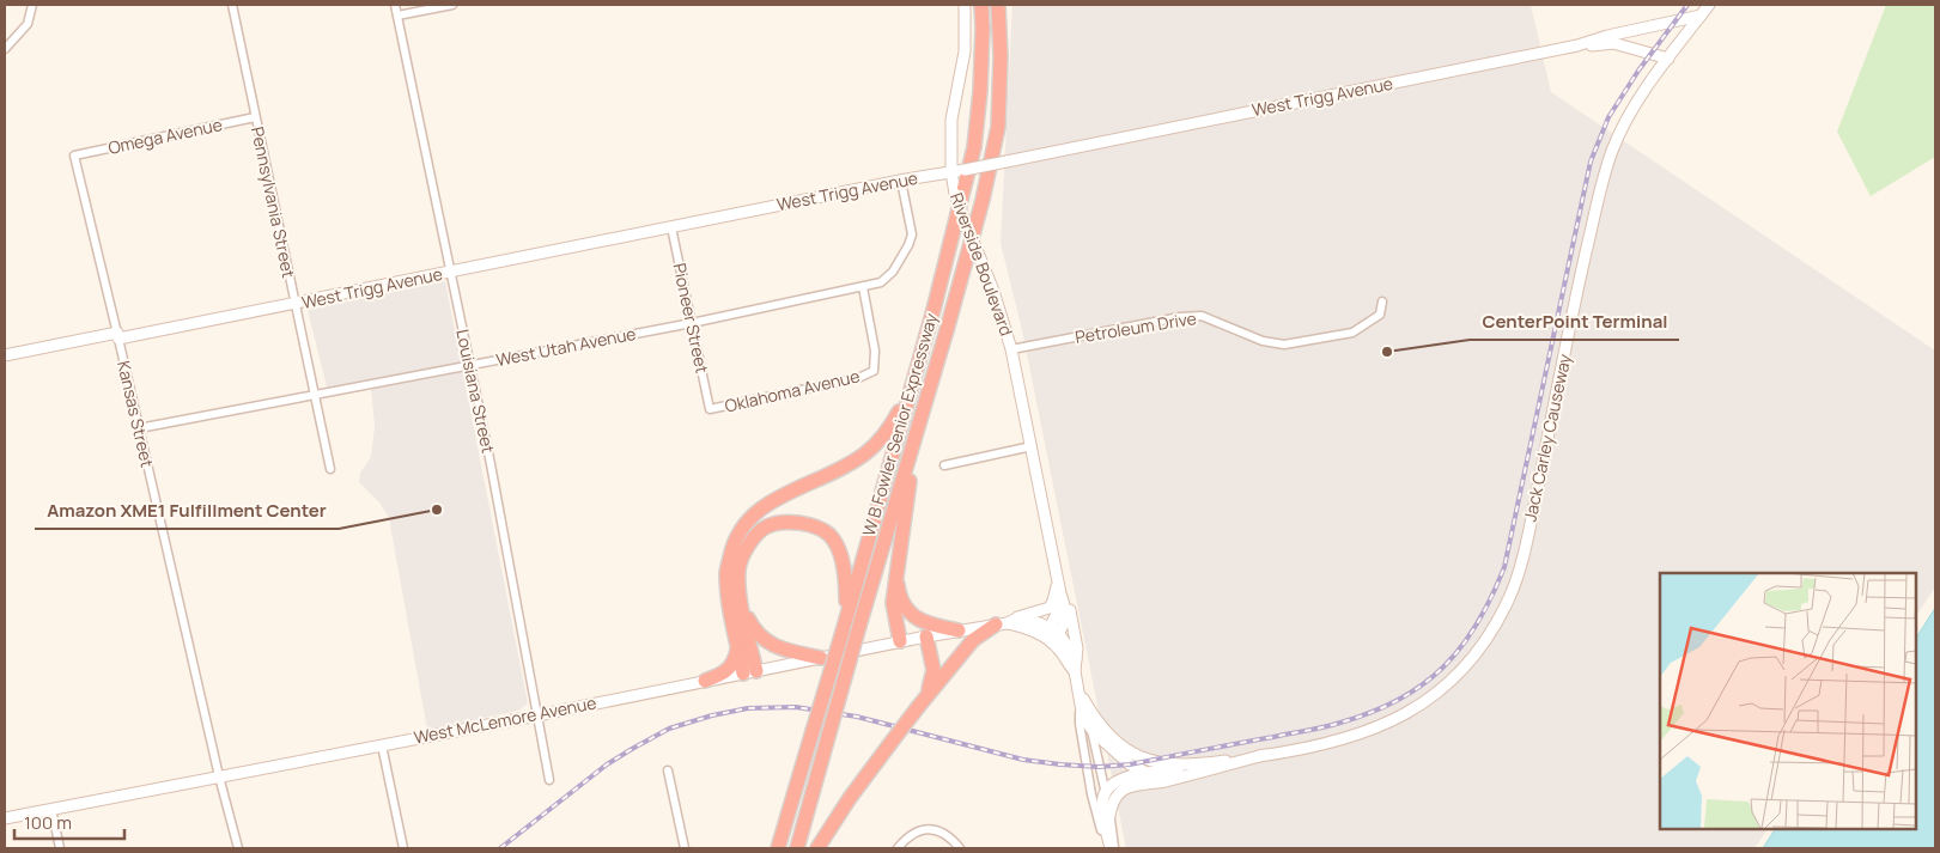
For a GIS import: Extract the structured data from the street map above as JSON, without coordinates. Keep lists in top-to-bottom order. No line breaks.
{"streets":{"highway":["W B Fowler Senior Expressway"],"street":["West Trigg Avenue","Omega Avenue","Pennsylvania Street","Riverside Boulevard","Pioneer Street","Petroleum Drive","West Utah Avenue","Louisiana Street","Oklahoma Avenue","Kansas Street","Jack Carley Causeway","West McLemore Avenue"]},"crossings":[["West Trigg Avenue","Pennsylvania Street"],["West Trigg Avenue","Riverside Boulevard"],["West Trigg Avenue","Pioneer Street"],["West Trigg Avenue","West Utah Avenue"],["West Trigg Avenue","Louisiana Street"],["West Trigg Avenue","Kansas Street"],["Omega Avenue","Pennsylvania Street"],["Omega Avenue","Kansas Street"],["Pennsylvania Street","West Utah Avenue"],["Riverside Boulevard","Petroleum Drive"],["Riverside Boulevard","West McLemore Avenue"],["Pioneer Street","West Utah Avenue"],["Pioneer Street","Oklahoma Avenue"],["West Utah Avenue","Louisiana Street"],["West Utah Avenue","Oklahoma Avenue"],["West Utah Avenue","Kansas Street"],["Louisiana Street","West McLemore Avenue"],["Kansas Street","West McLemore Avenue"]],"places":["CenterPoint Terminal","Amazon XME1 Fulfillment Center"],"scale_bar":"100 m"}
